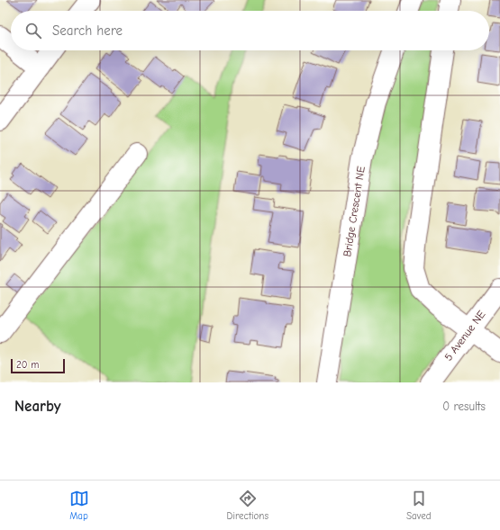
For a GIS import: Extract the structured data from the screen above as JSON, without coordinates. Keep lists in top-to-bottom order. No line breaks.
{"streets":{"street":["Bridge Crescent NE","5 Avenue NE"]},"scale_bar":"20 m","page":{"search":"Search here","scale":"20 m","heading":["Nearby","0 results"],"nav":["Map","Directions","Saved"]}}
